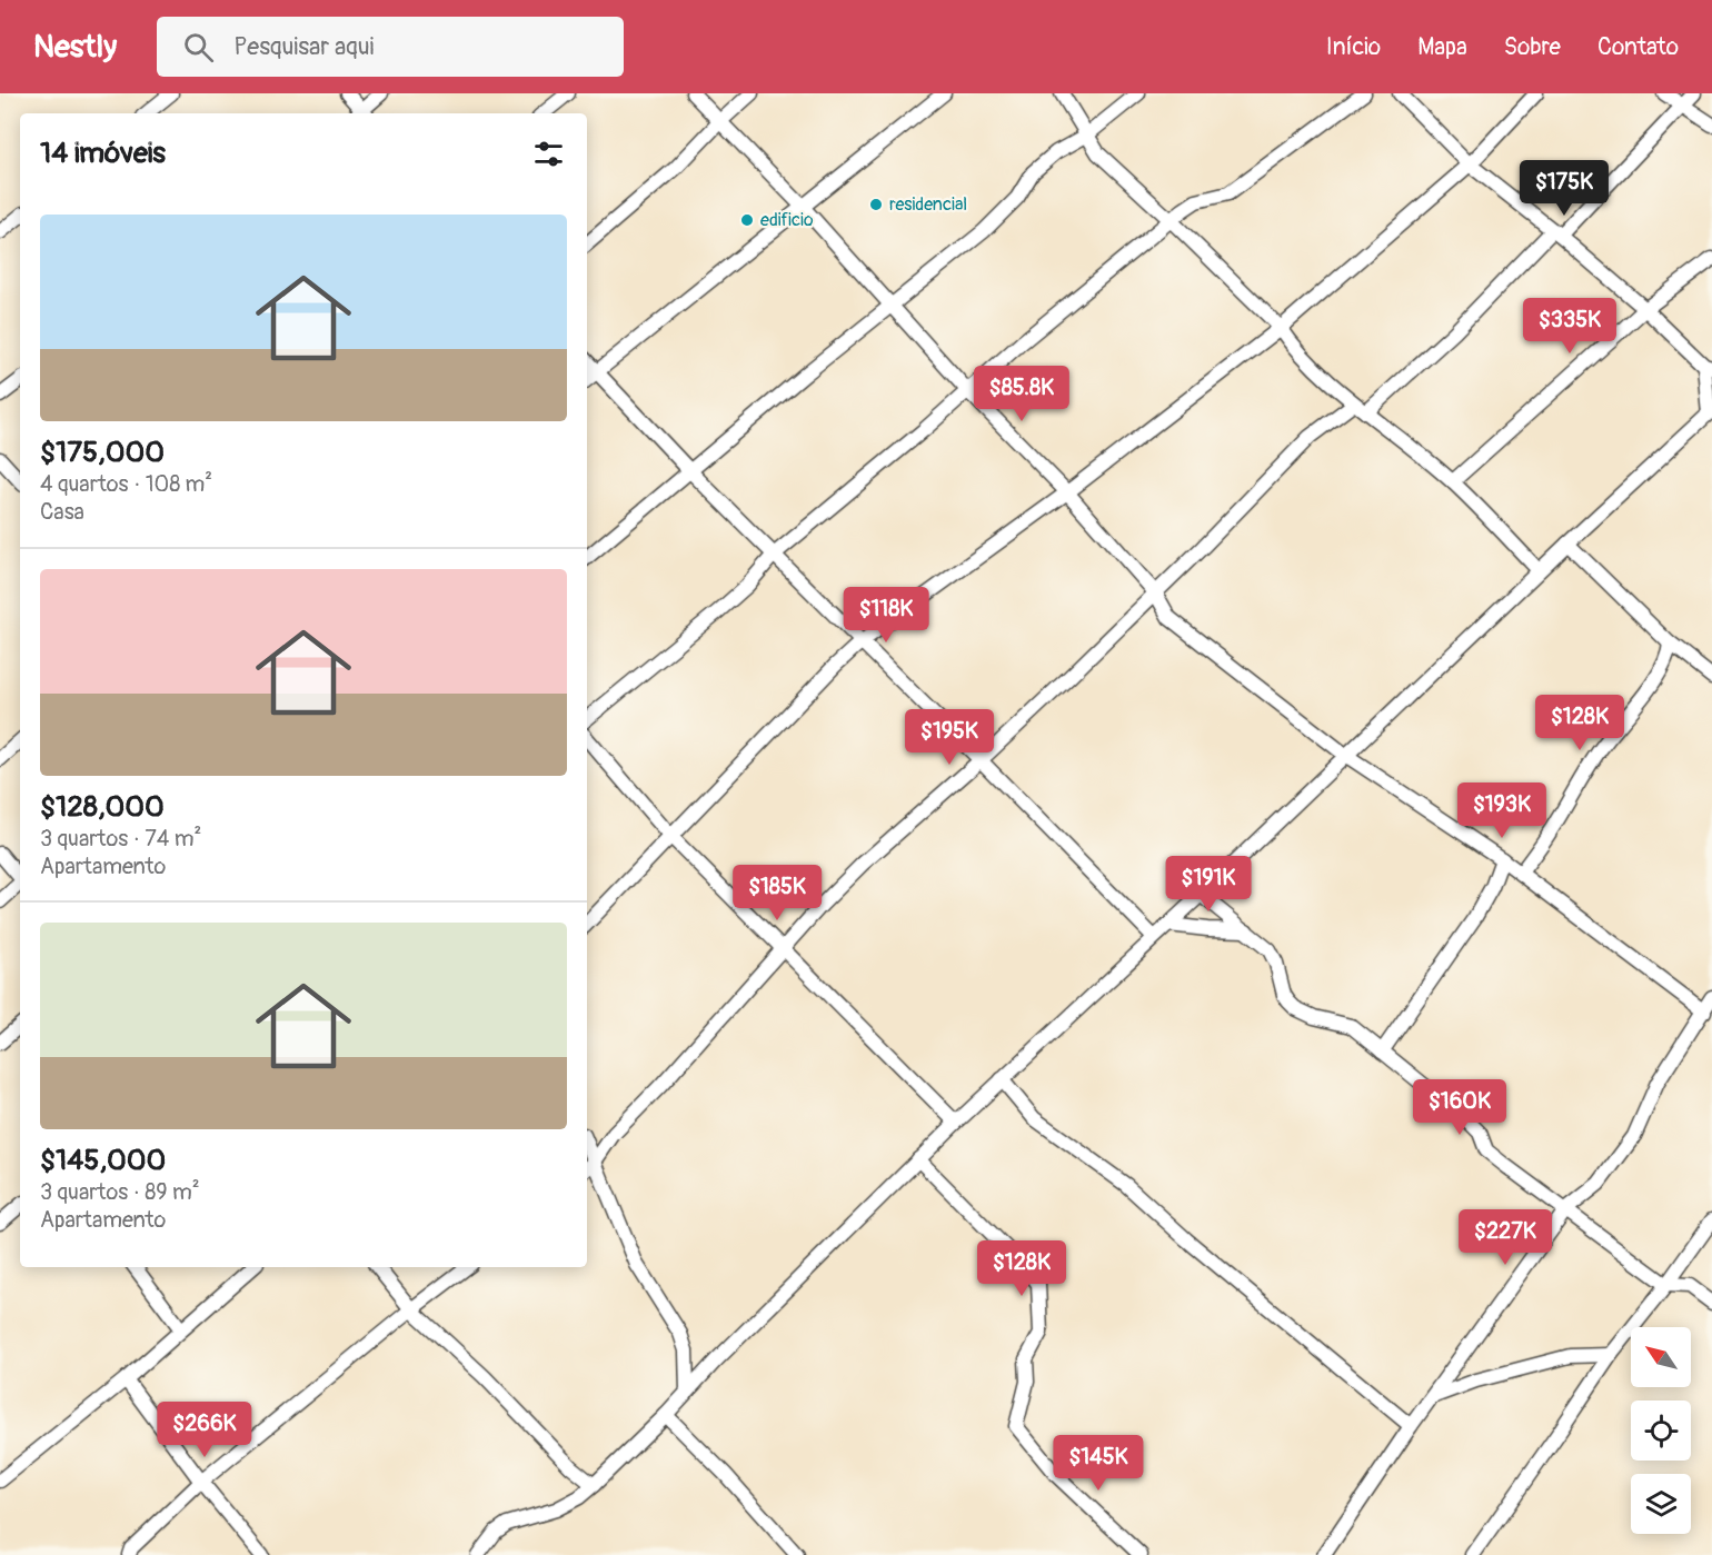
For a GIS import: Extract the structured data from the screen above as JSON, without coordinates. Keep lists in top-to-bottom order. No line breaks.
{"places":["residencial","edificio"],"north":"top left","page":{"header":"Nestly","search":"Pesquisar aqui","nav":["Início","Mapa","Sobre","Contato"],"heading":"14 imóveis","price":["$175K","$335K","$85.8K","$118K","$128K","$195K","$193K","$191K","$185K","$160K","$227K","$128K","$266K","$145K"],"list":[{"name":"$175,000","note":"4 quartos · 108 m² · Casa"},{"name":"$128,000","note":"3 quartos · 74 m² · Apartamento"},{"name":"$145,000","note":"3 quartos · 89 m² · Apartamento"}]}}
